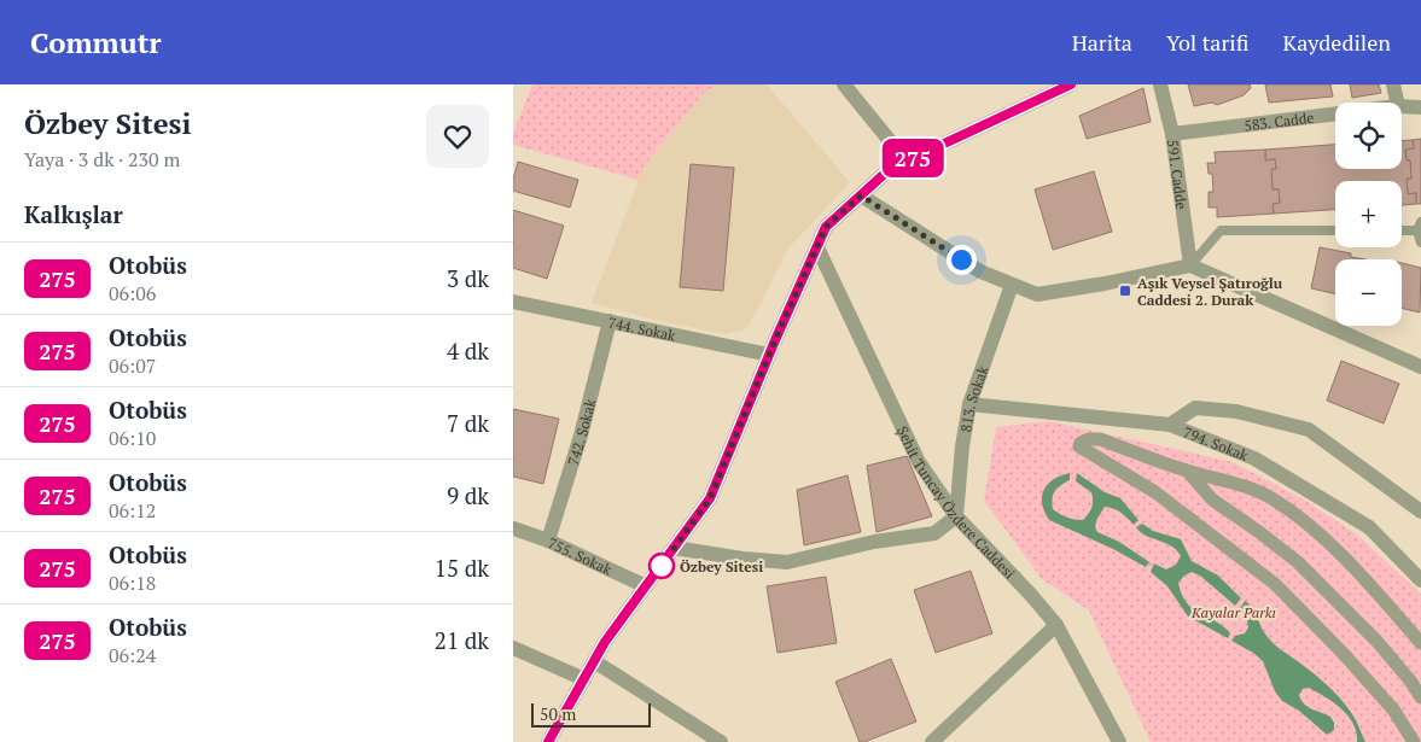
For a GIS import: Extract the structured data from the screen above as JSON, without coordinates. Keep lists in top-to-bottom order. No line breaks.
{"streets":{"street":["583. Cadde","591. Cadde","744. Sokak","813. Sokak","742. Sokak","794. Sokak","Şehit Tuncay Özdere Caddesi","755. Sokak"]},"crossings":[["583. Cadde","591. Cadde"],["744. Sokak","742. Sokak"],["813. Sokak","794. Sokak"],["813. Sokak","Şehit Tuncay Özdere Caddesi"],["742. Sokak","755. Sokak"]],"parks":["Kayalar Parkı"],"places":{"transit":["Aşık Veysel Şatıroğlu Caddesi 2. Durak"],"other":["Özbey Sitesi"]},"lines":["bus line 275"],"scale_bar":"50 m","page":{"header":"Commutr","nav":["Harita","Yol tarifi","Kaydedilen"],"heading":[["Özbey Sitesi","Yaya · 3 dk · 230 m"],"Kalkışlar"],"on_map":"275","map_buttons":["+","−"],"list":[{"mark":"275","name":"Otobüs","note":"06:06","value":"3 dk"},{"mark":"275","name":"Otobüs","note":"06:07","value":"4 dk"},{"mark":"275","name":"Otobüs","note":"06:10","value":"7 dk"},{"mark":"275","name":"Otobüs","note":"06:12","value":"9 dk"},{"mark":"275","name":"Otobüs","note":"06:18","value":"15 dk"},{"mark":"275","name":"Otobüs","note":"06:24","value":"21 dk"}],"scale":"50 m"}}
